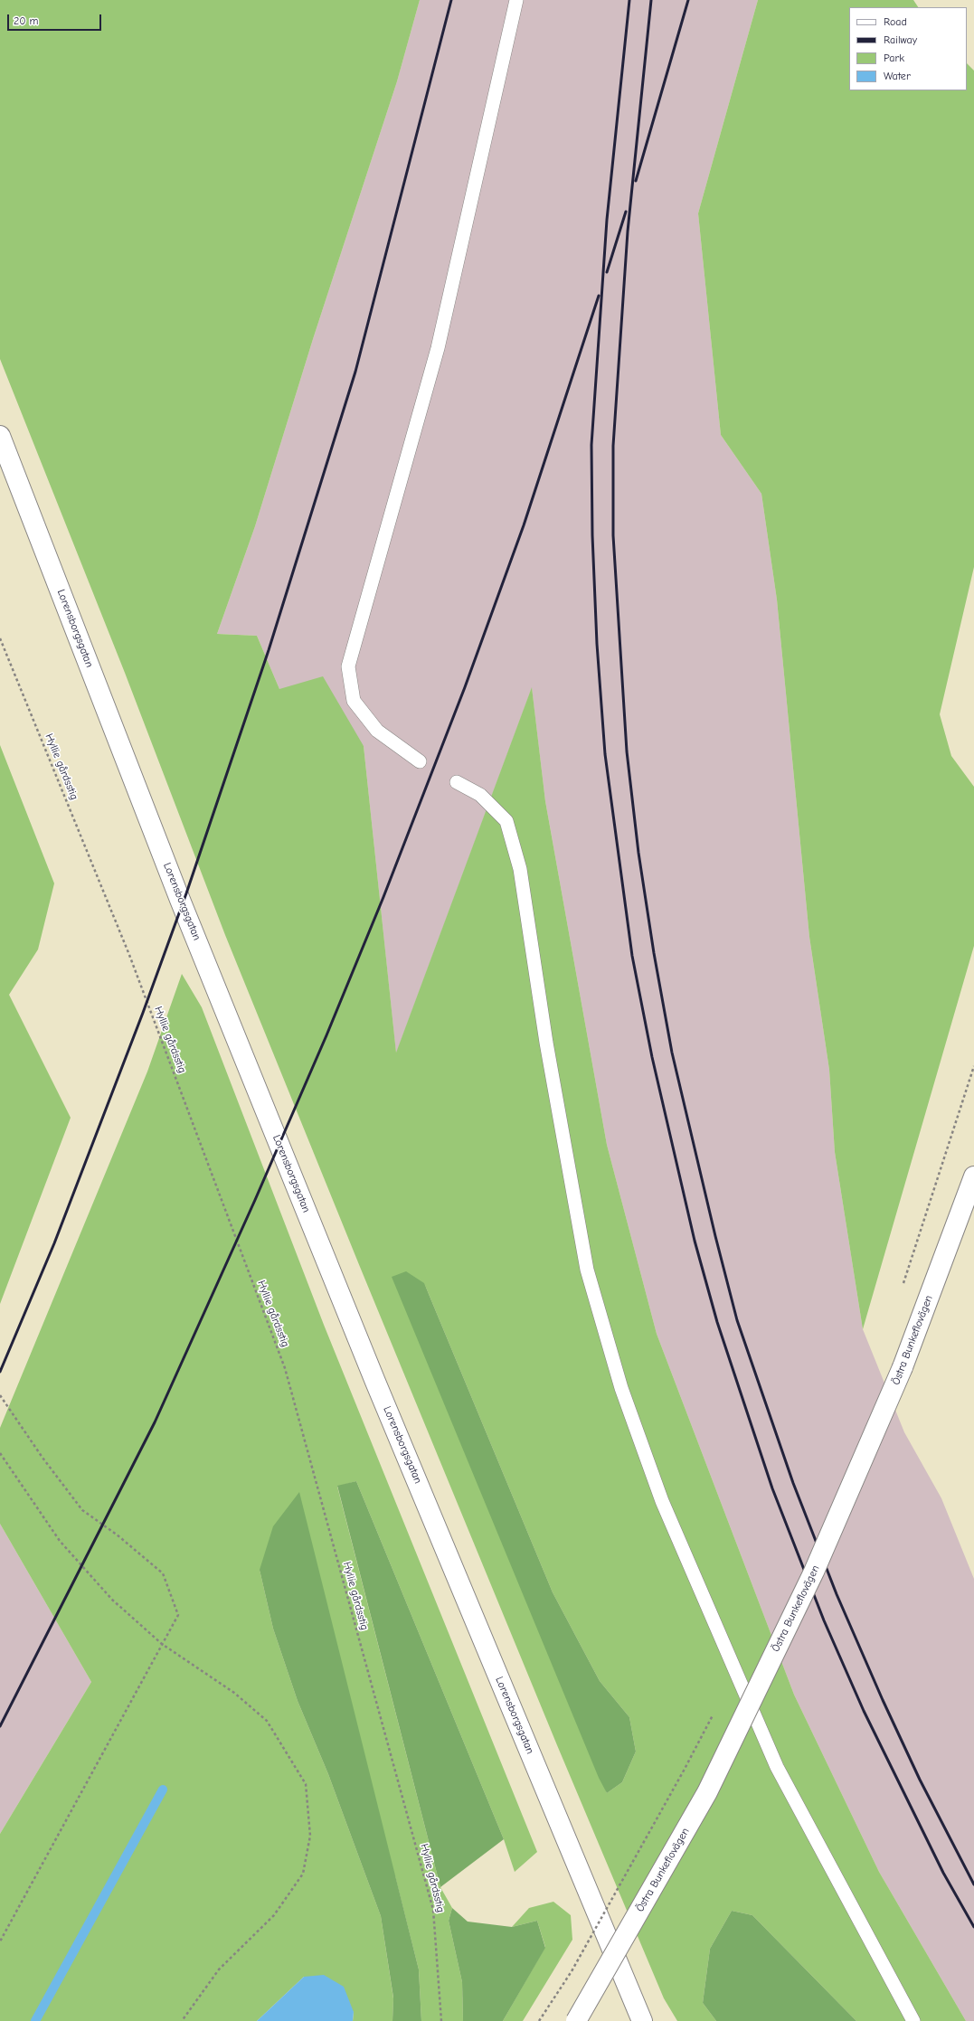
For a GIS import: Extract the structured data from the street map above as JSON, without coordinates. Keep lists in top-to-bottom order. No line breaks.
{"streets":{"main road":["Lorensborgsgatan","Östra Bunkeflovägen"],"path":["Hyllie gårdsstig"]},"legend":["Road","Railway","Park","Water"],"scale_bar":"20 m"}
